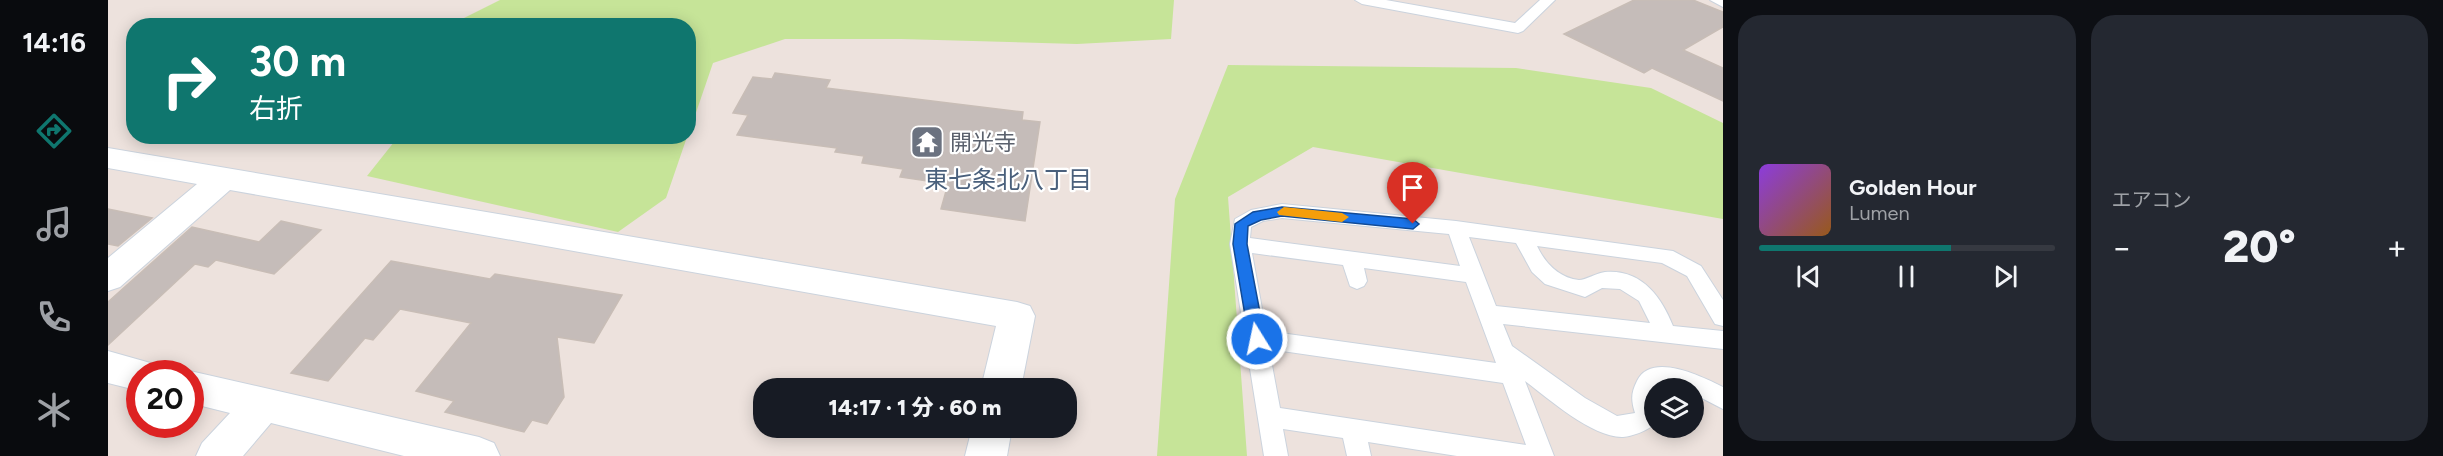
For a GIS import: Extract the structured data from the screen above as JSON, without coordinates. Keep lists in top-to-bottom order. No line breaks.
{"districts":["東七条北八丁目"],"places":{"temple":["開光寺"]},"page":{"tabs":"14:16","tile":"エアコン","turn":["30 m","右折"],"song":["Golden Hour","Lumen"],"heat":["−","20°","+"],"limit":"20","trip":"14:17 · 1 分 · 60 m"}}
